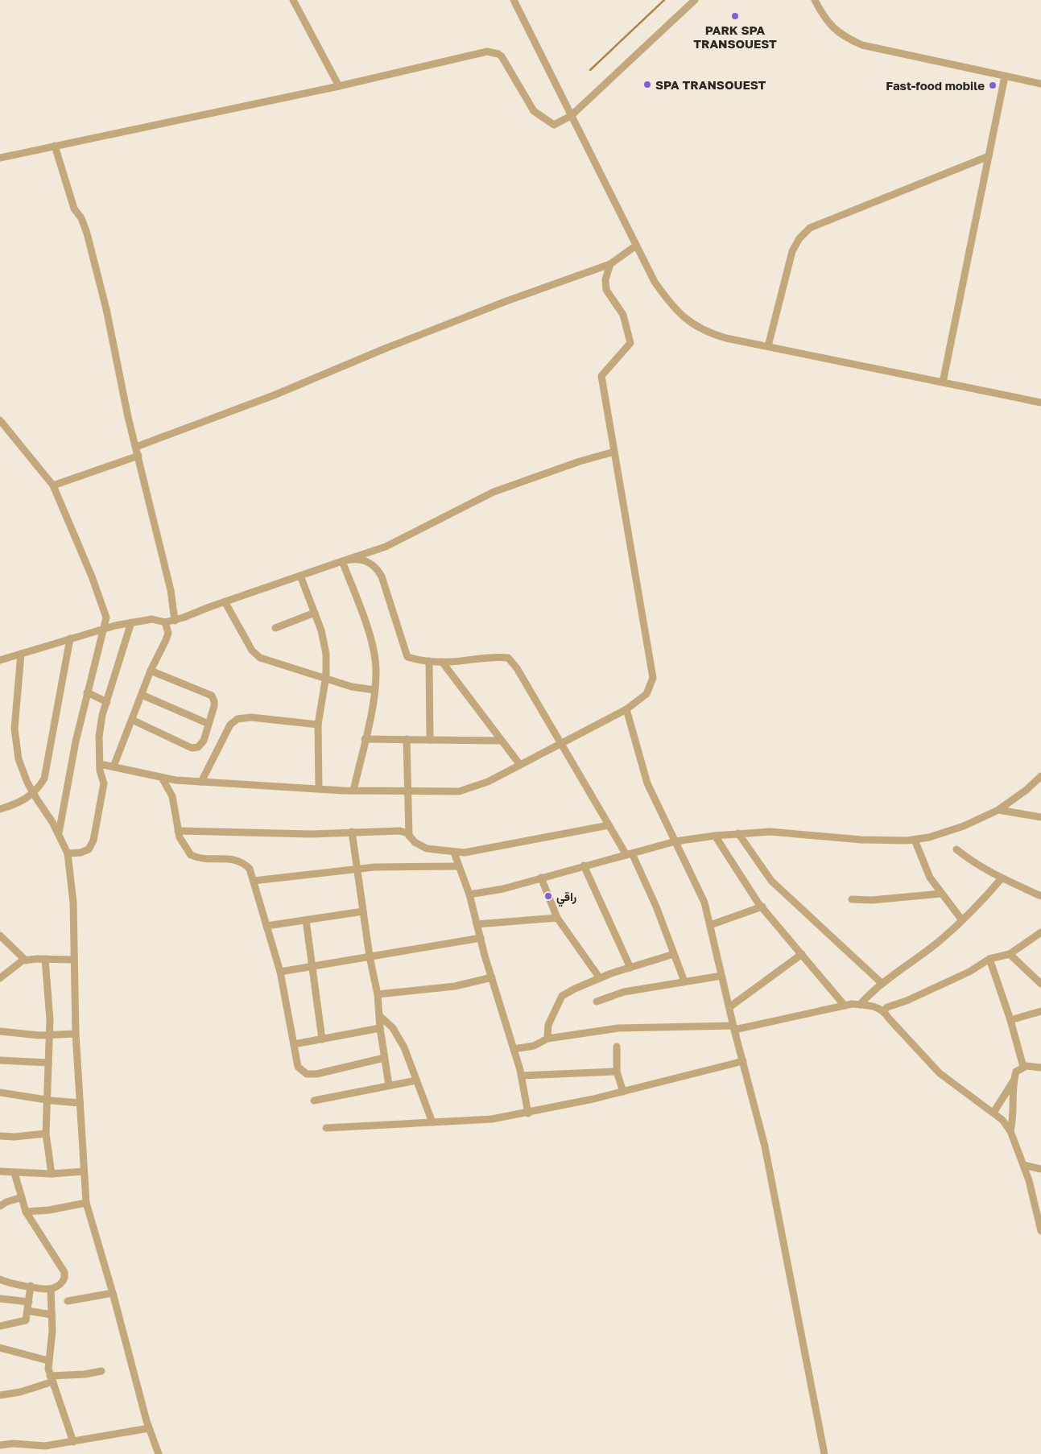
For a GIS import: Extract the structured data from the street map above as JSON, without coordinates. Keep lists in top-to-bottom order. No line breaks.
{"places":["PARK SPA TRANSOUEST","SPA TRANSOUEST","Fast-food mobile","راقي"]}
